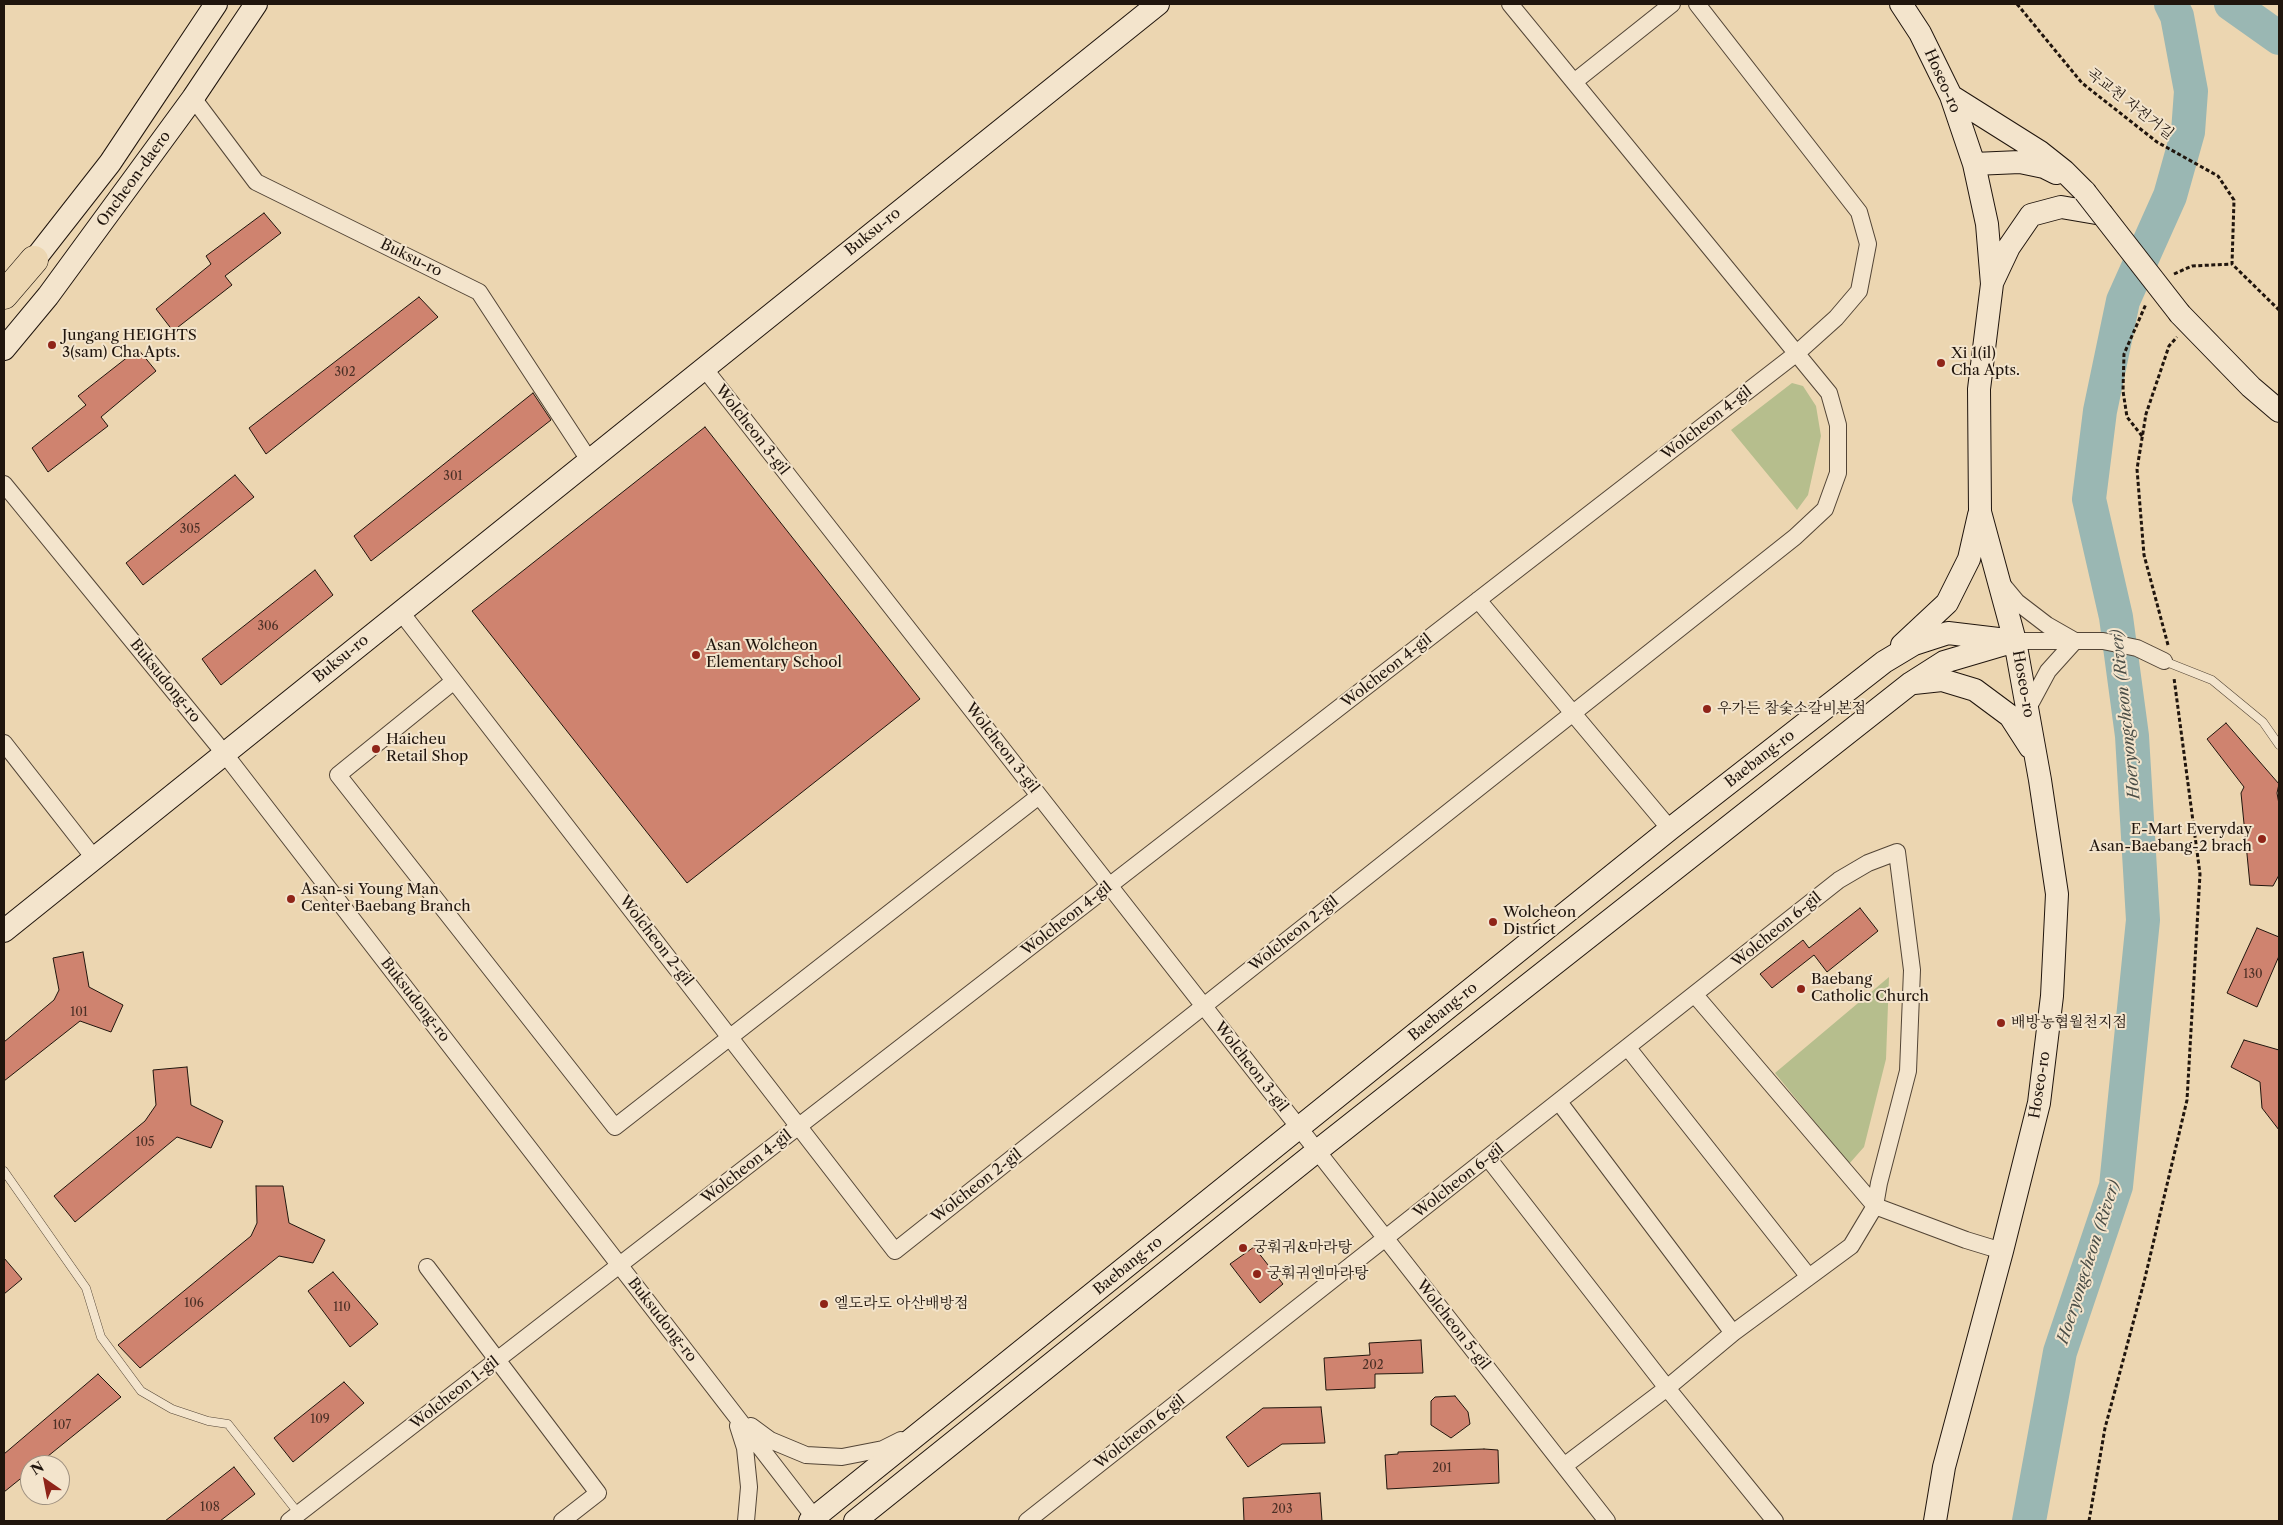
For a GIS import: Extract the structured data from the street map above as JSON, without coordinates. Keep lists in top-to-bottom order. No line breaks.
{"streets":{"street":["Hoseo-ro","Oncheon-daero","Buksu-ro","Wolcheon 4-gil","Wolcheon 3-gil","Buksudong-ro","Baebang-ro","Wolcheon 6-gil","Wolcheon 2-gil","Wolcheon 5-gil","Wolcheon 1-gil"],"path":["곡교천 자전거길"]},"crossings":[["Hoseo-ro","Baebang-ro"],["Oncheon-daero","Buksu-ro"],["Buksu-ro","Wolcheon 3-gil"],["Buksu-ro","Buksudong-ro"],["Buksu-ro","Wolcheon 2-gil"],["Wolcheon 4-gil","Wolcheon 3-gil"],["Wolcheon 4-gil","Buksudong-ro"],["Wolcheon 4-gil","Wolcheon 2-gil"],["Wolcheon 4-gil","Wolcheon 1-gil"],["Wolcheon 3-gil","Baebang-ro"],["Wolcheon 3-gil","Wolcheon 2-gil"],["Wolcheon 3-gil","Wolcheon 5-gil"],["Buksudong-ro","Baebang-ro"],["Buksudong-ro","Wolcheon 1-gil"],["Baebang-ro","Wolcheon 5-gil"],["Wolcheon 6-gil","Wolcheon 5-gil"]],"water":["Hoeryongcheon (River)"],"places":["Jungang HEIGHTS 3(sam) Cha Apts.","Xi 1(il) Cha Apts.","Asan Wolcheon Elementary School","우가든 참숯소갈비본점","Haicheu Retail Shop","E-Mart Everyday Asan-Baebang-2 brach","Asan-si Young Man Center Baebang Branch","Wolcheon District","Baebang Catholic Church","배방농협월천지점","궁훠궈&마라탕","궁훠궈엔마라탕","엘도라도 아산배방점"],"house_numbers":["302","301","305","306","130","101","105","106","110","202","109","107","201","108","203"],"north":"top left"}
